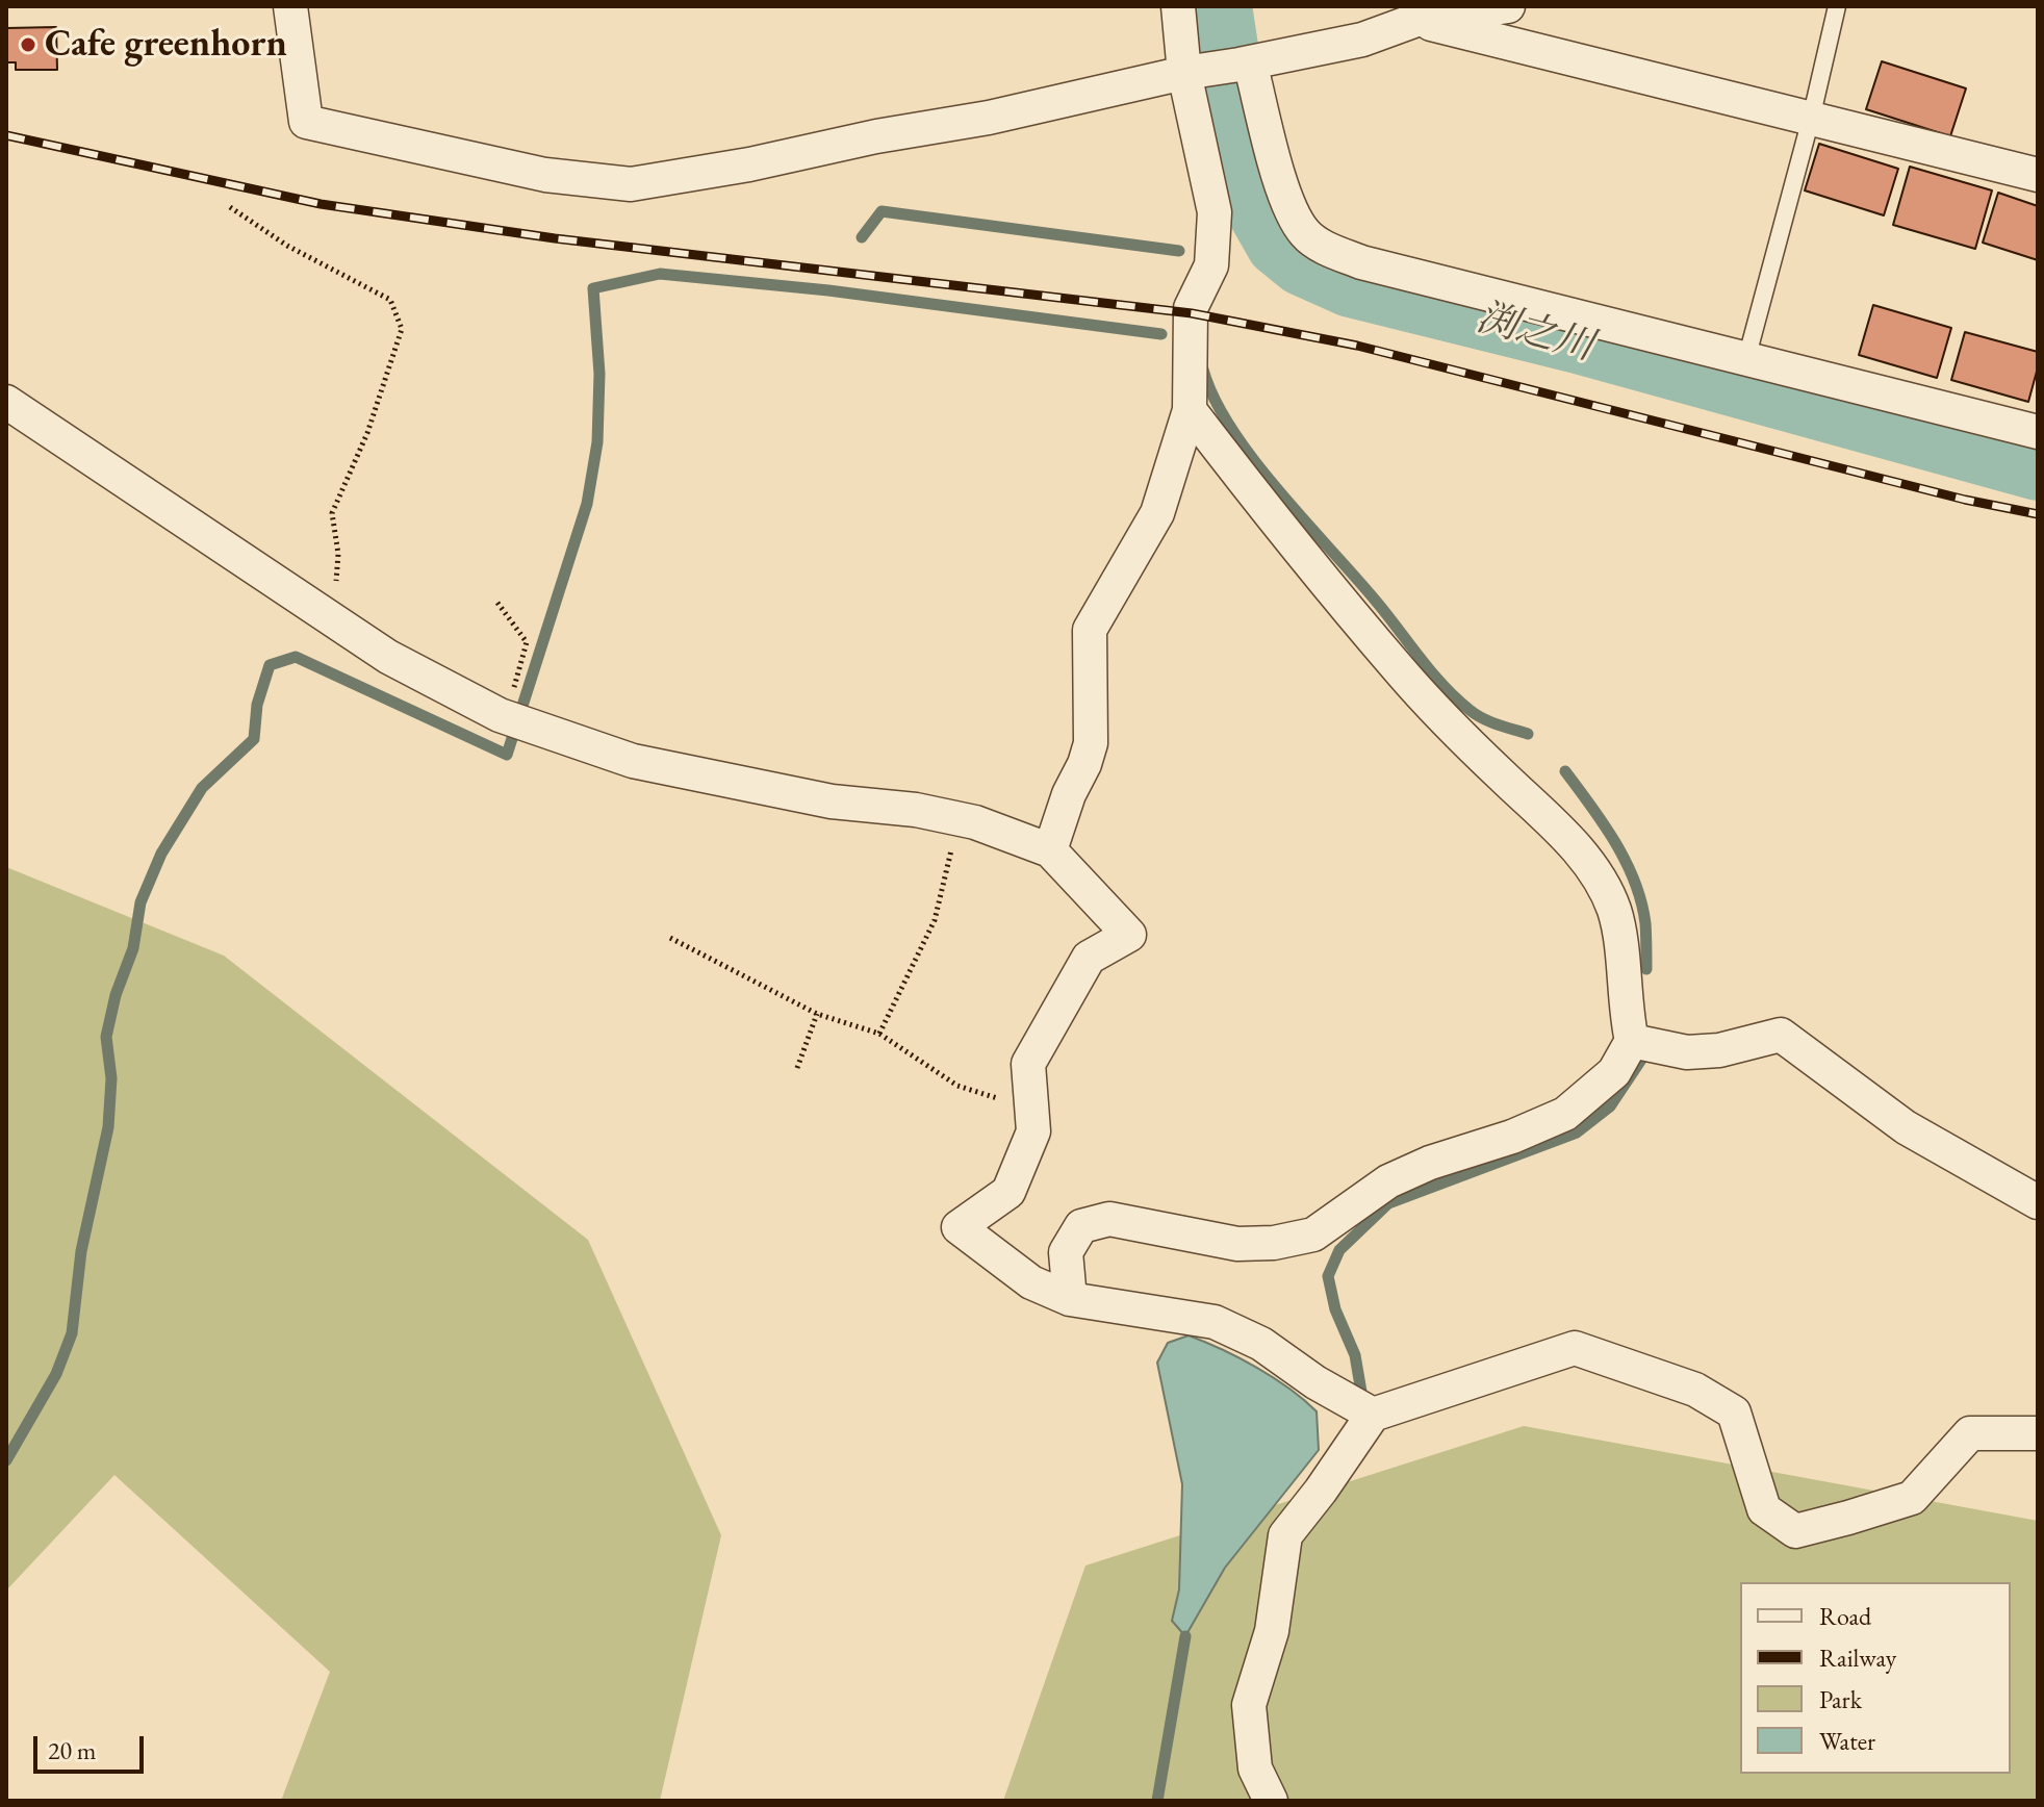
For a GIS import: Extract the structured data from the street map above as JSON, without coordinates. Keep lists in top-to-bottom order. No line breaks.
{"water":["渕之川"],"places":["Cafe greenhorn"],"legend":["Road","Railway","Park","Water"],"scale_bar":"20 m"}
